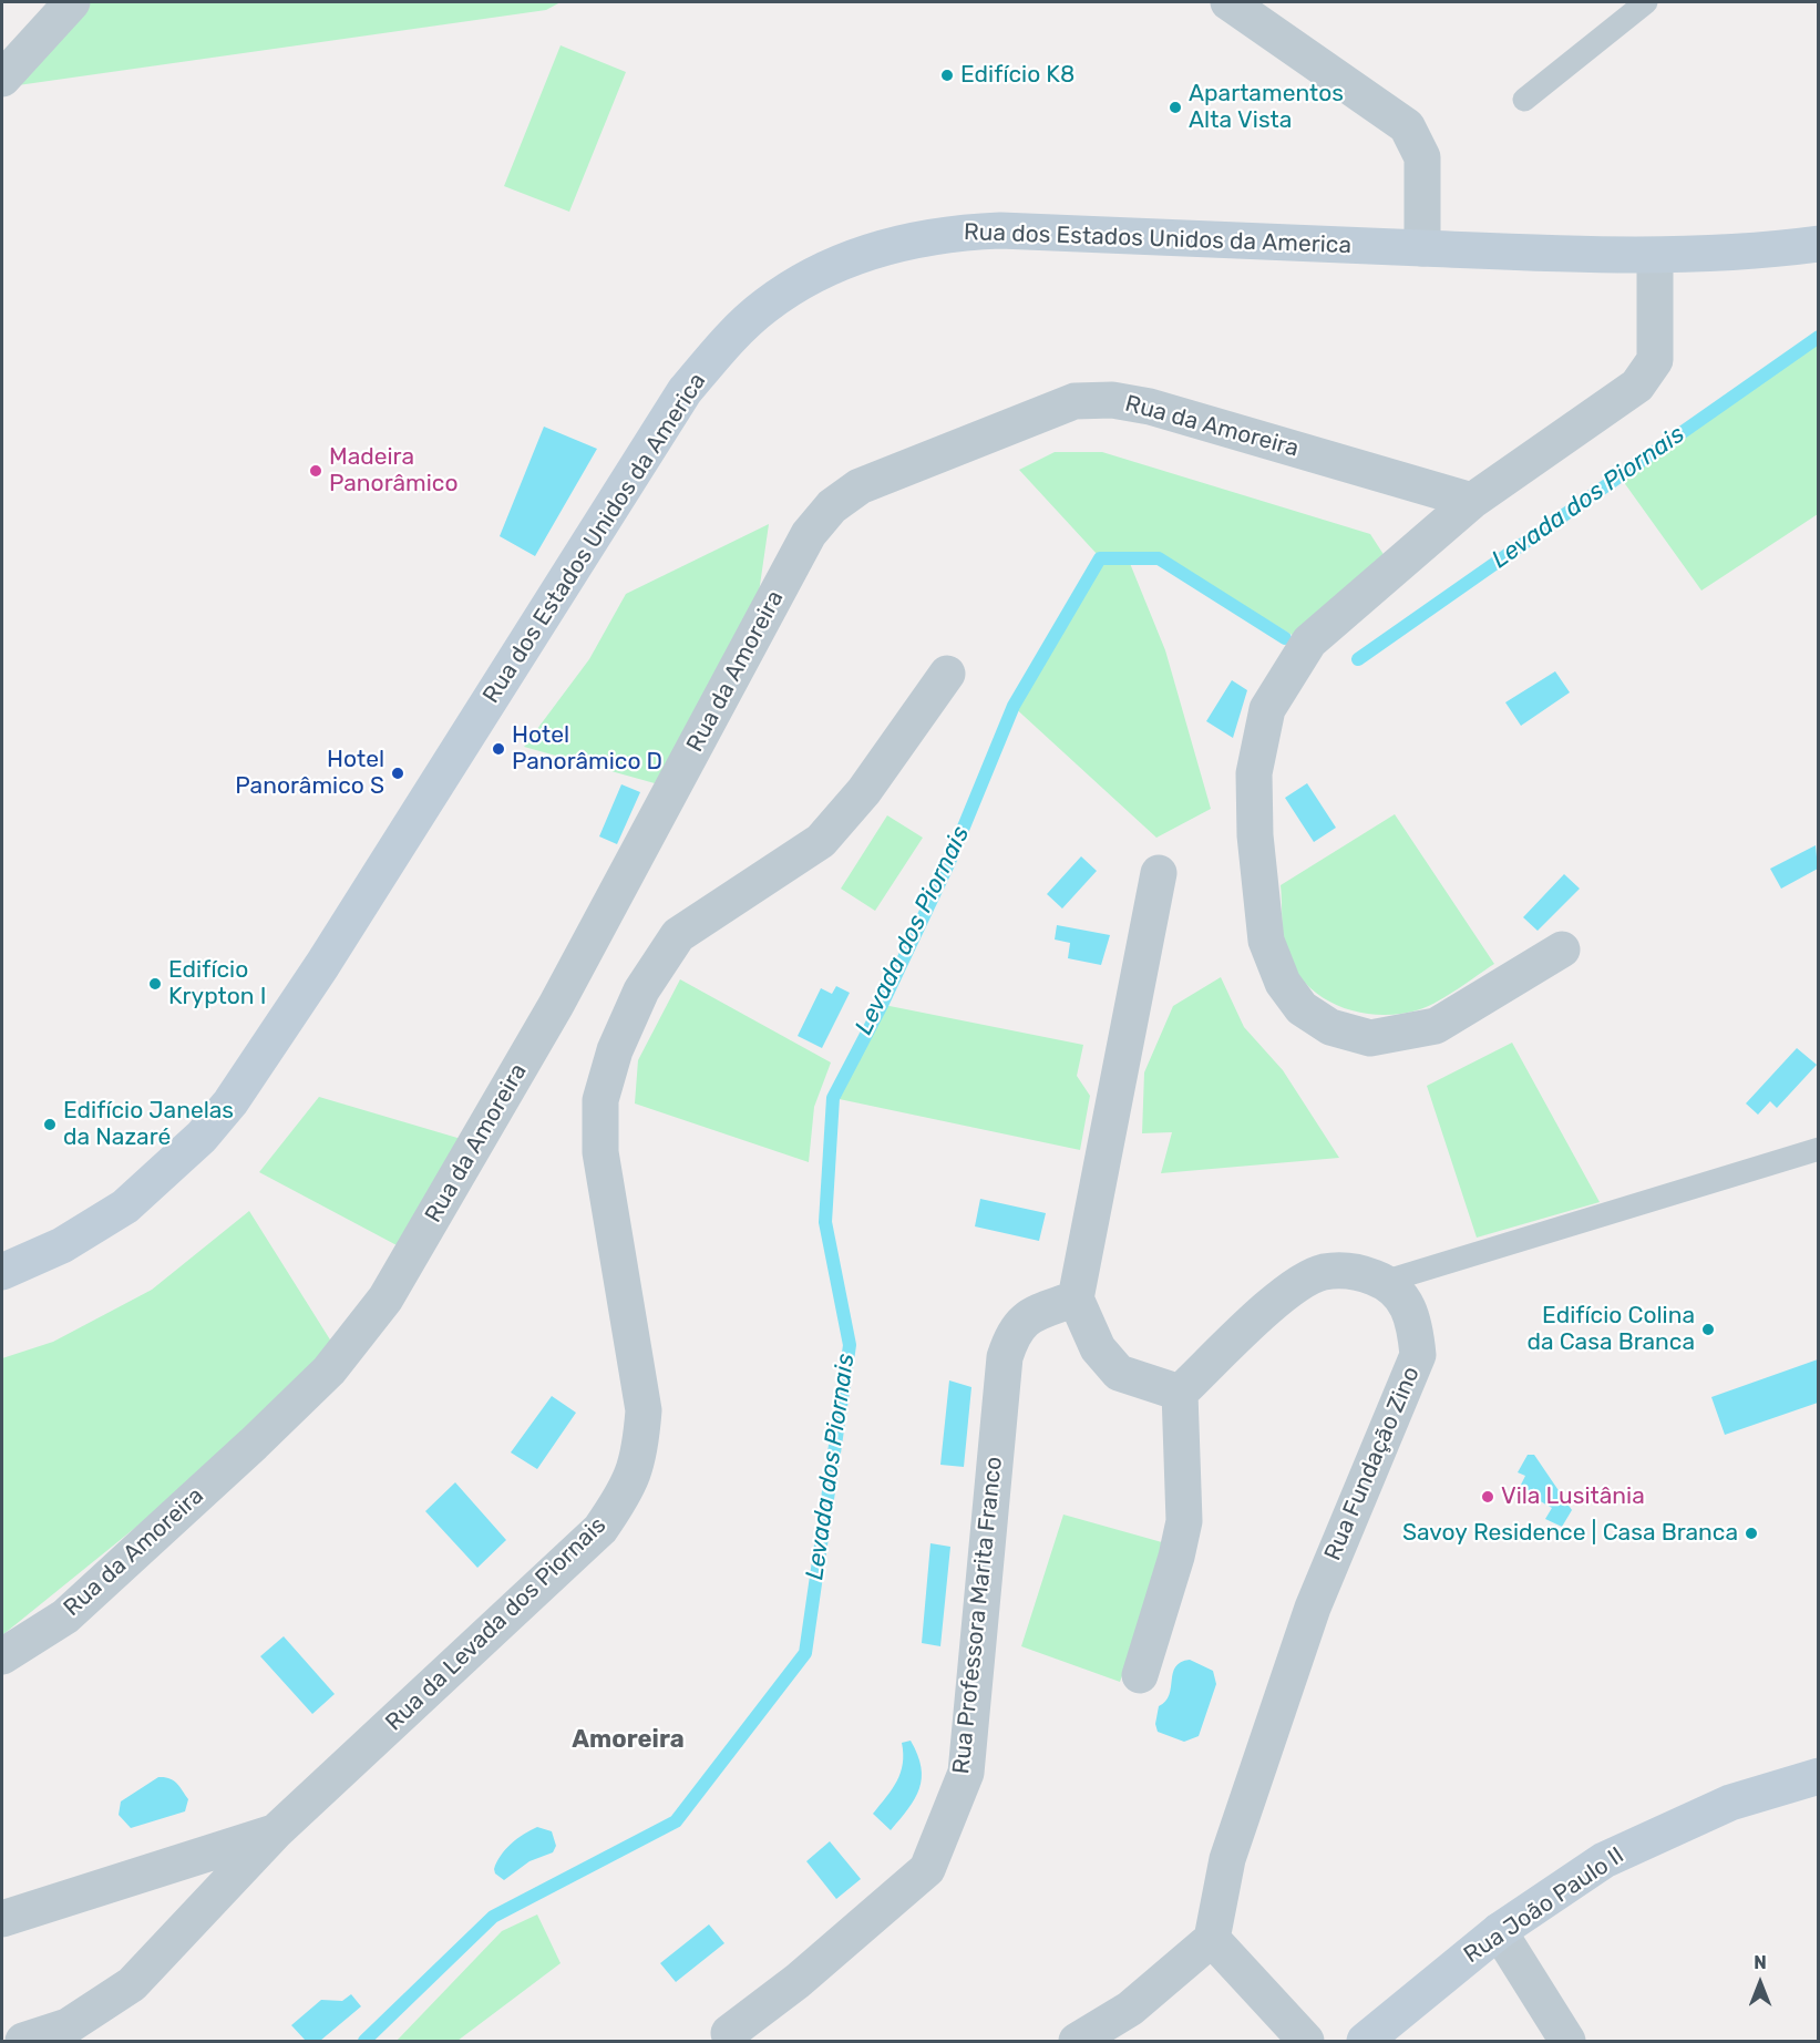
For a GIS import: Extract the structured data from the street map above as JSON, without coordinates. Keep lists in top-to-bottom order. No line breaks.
{"streets":{"street":["Rua dos Estados Unidos da America","Rua da Amoreira","Rua Fundação Zino","Rua Professora Marita Franco","Rua da Levada dos Piornais","Rua João Paulo II"]},"districts":["Amoreira"],"water":["Levada dos Piornais"],"places":["Edifício K8","Apartamentos Alta Vista","Madeira Panorâmico","Hotel Panorâmico D","Hotel Panorâmico S","Edifício Krypton I","Edifício Janelas da Nazaré","Edifício Colina da Casa Branca","Vila Lusitânia","Savoy Residence | Casa Branca"],"north":"top"}
